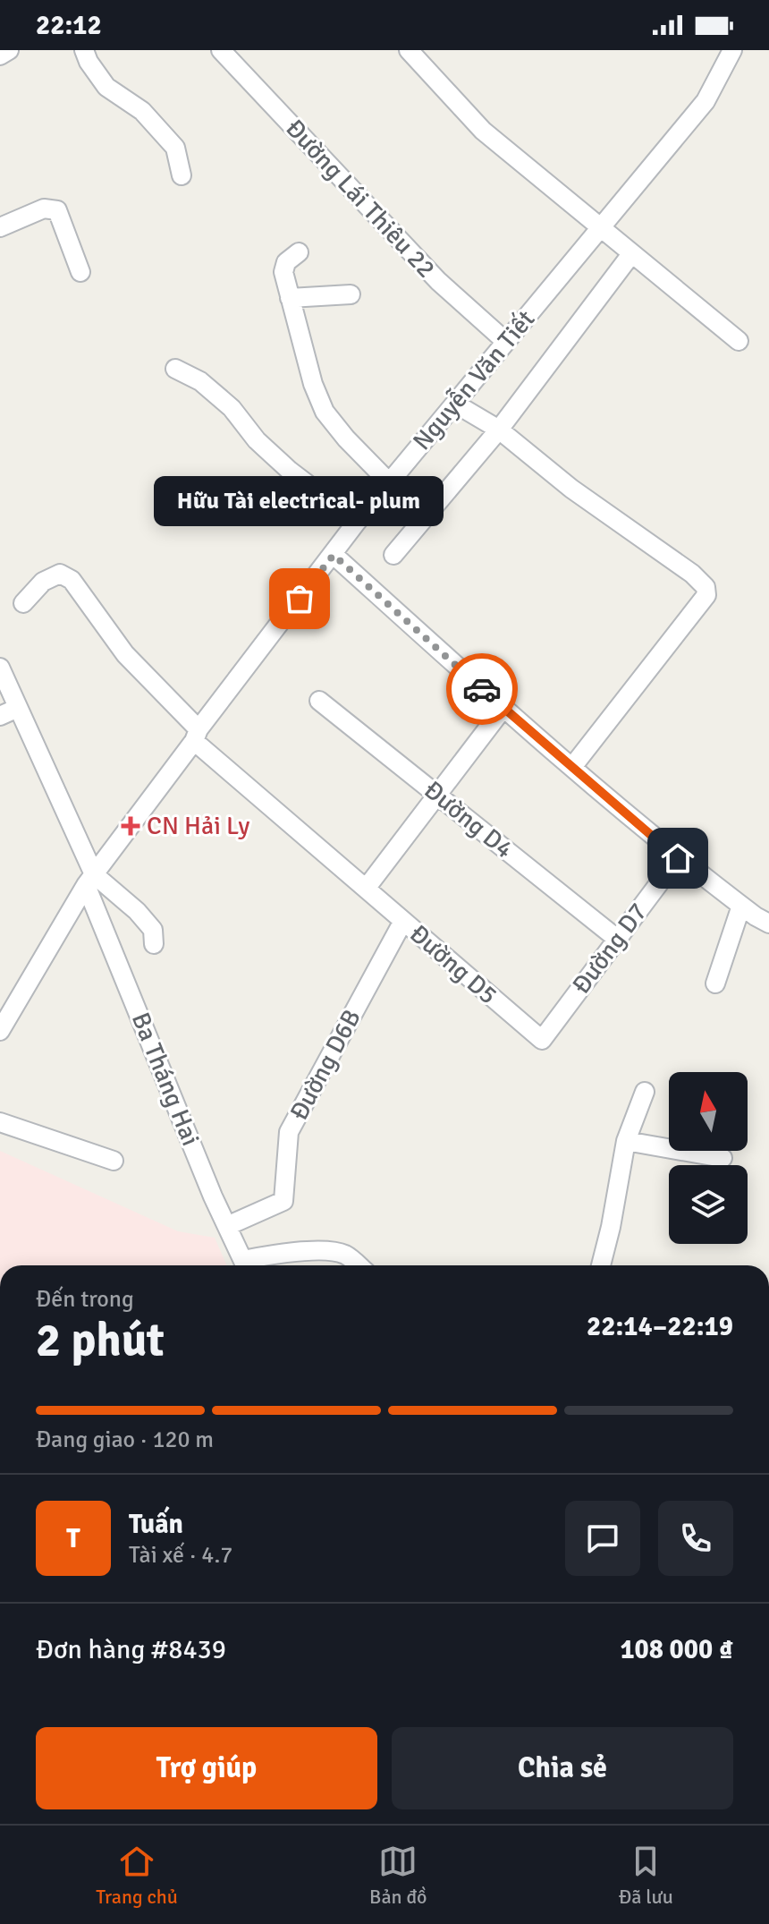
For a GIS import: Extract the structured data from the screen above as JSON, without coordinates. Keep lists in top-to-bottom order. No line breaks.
{"streets":{"street":["Đường Lái Thiêu 22","Nguyễn Văn Tiết","Đường D4","Đường D7","Đường D5","Đường D6B","Ba Tháng Hai"]},"crossings":[["Đường Lái Thiêu 22","Nguyễn Văn Tiết"],["Nguyễn Văn Tiết","Đường D5"],["Nguyễn Văn Tiết","Ba Tháng Hai"],["Đường D4","Đường D7"],["Đường D7","Đường D5"],["Đường D5","Đường D6B"],["Đường D6B","Ba Tháng Hai"]],"places":{"other":["Hữu Tài electrical- plum"],"health":["CN Hải Ly"]},"north":"top","page":{"status":"22:12","bubble":"Hữu Tài electrical- plum","heading":["2 phút","Đến trong","22:14–22:19"],"panel":["Tuấn","Tài xế · 4.7","Đơn hàng #8439","108 000 ₫"],"bar":"Đang giao · 120 m","round":"T","buttons":["Trợ giúp","Chia sẻ"],"tabs":["Trang chủ","Bản đồ","Đã lưu"]}}
